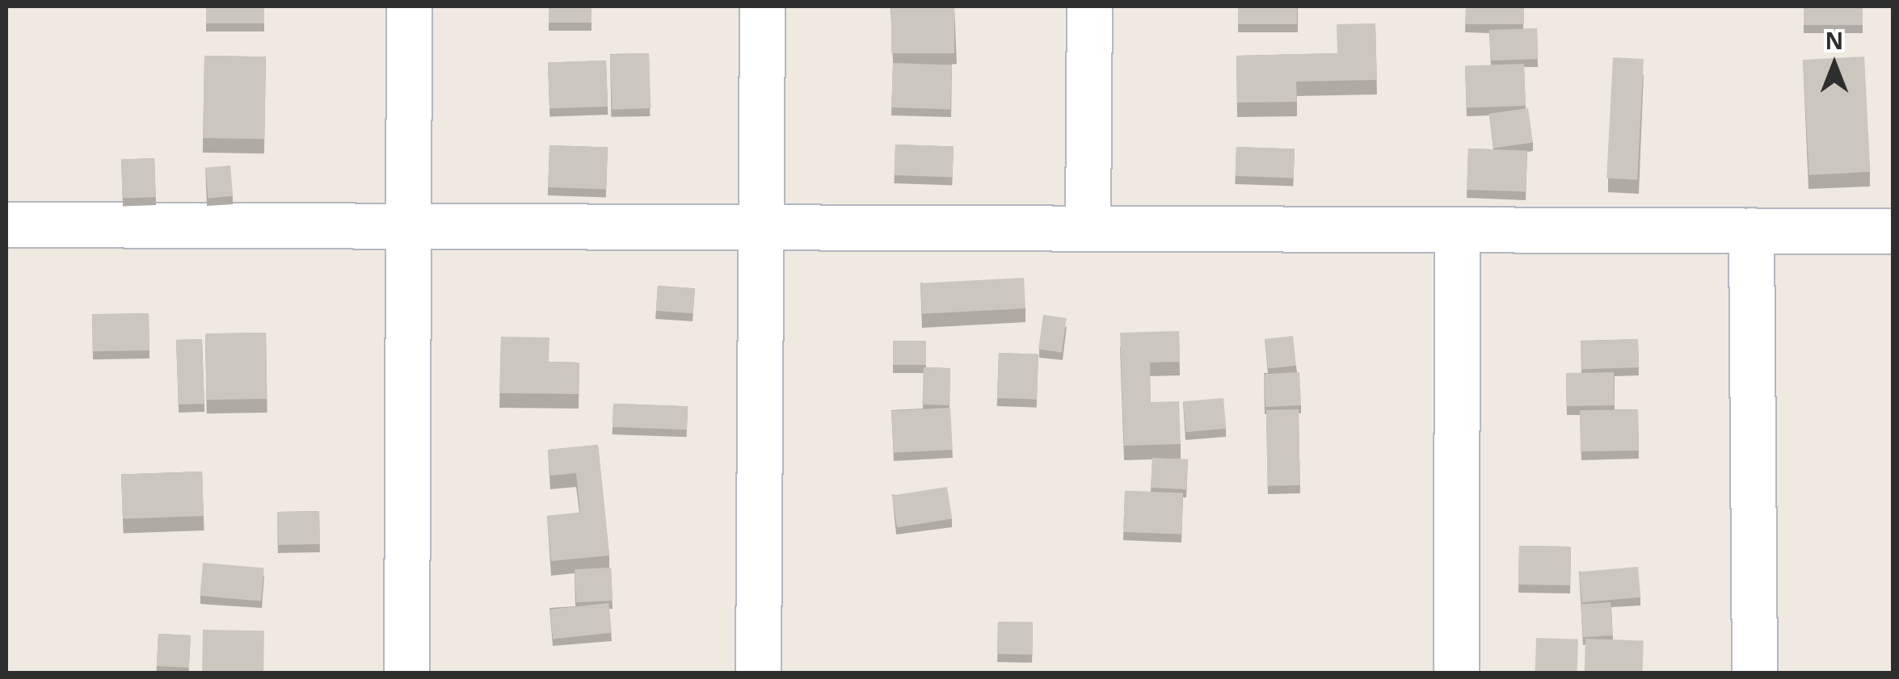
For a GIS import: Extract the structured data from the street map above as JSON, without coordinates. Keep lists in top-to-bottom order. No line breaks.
{"north":"top"}
